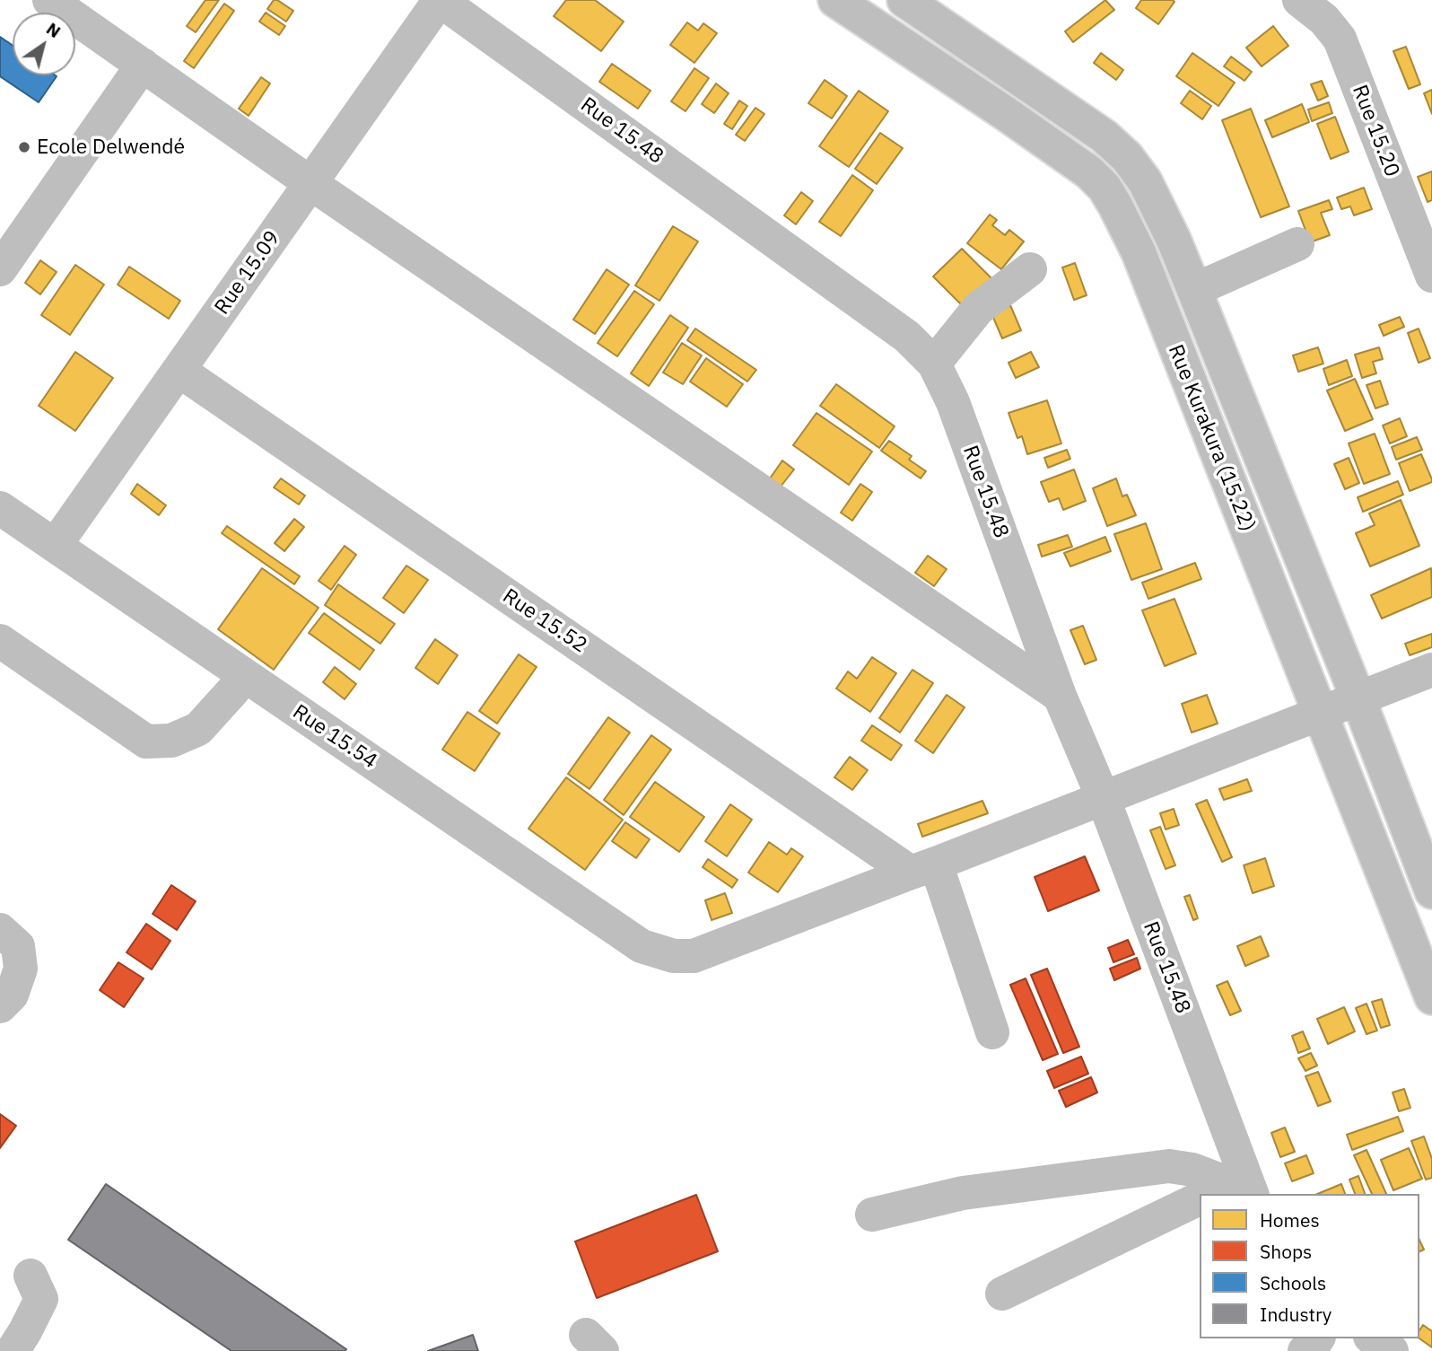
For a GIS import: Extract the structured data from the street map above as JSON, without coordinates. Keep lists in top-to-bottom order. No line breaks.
{"streets":{"street":["Rue 15.48","Rue 15.20","Rue 15.09","Rue Kurakura (15.22)","Rue 15.52","Rue 15.54"]},"crossings":[["Rue 15.48","Rue 15.09"],["Rue 15.09","Rue 15.52"],["Rue 15.09","Rue 15.54"],["Rue 15.52","Rue 15.54"]],"places":["Ecole Delwendé"],"legend":["Homes","Shops","Schools","Industry"],"north":"top right"}
